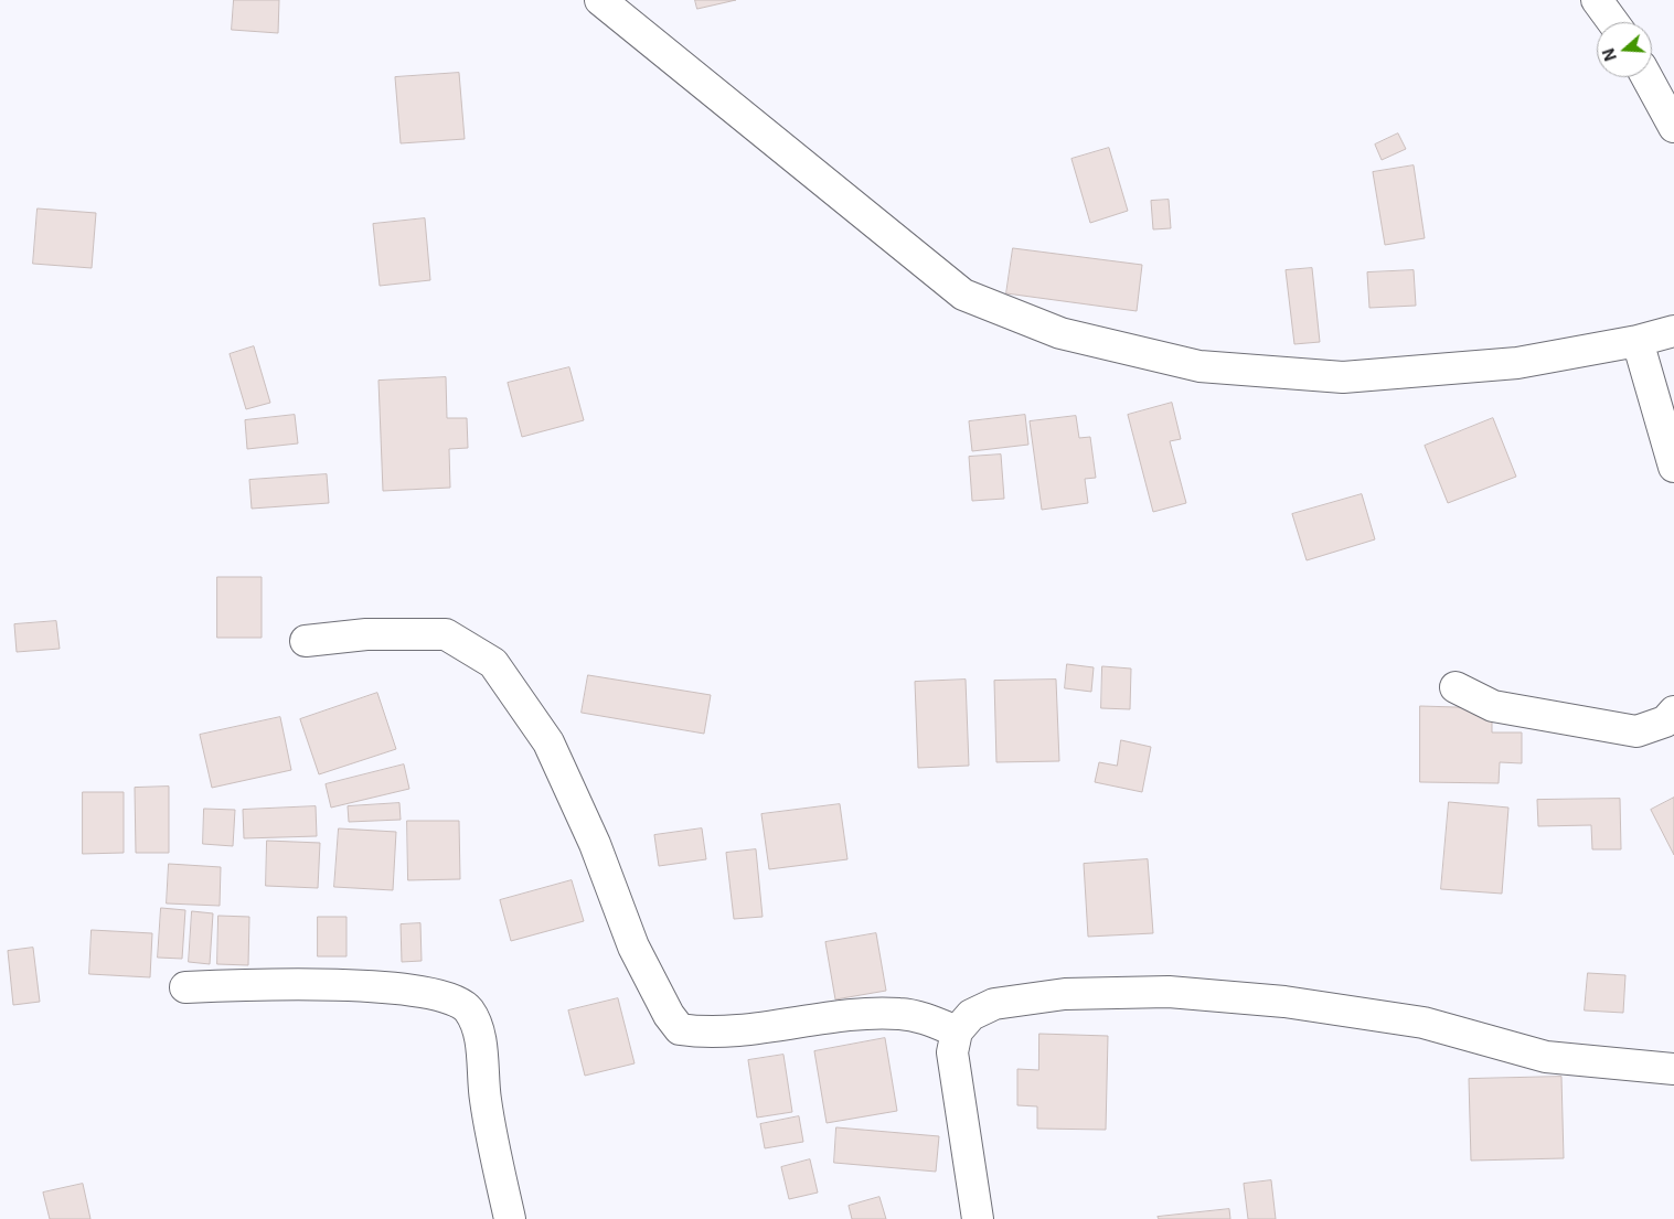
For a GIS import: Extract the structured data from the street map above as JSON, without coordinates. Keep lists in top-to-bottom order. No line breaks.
{"north":"left"}
